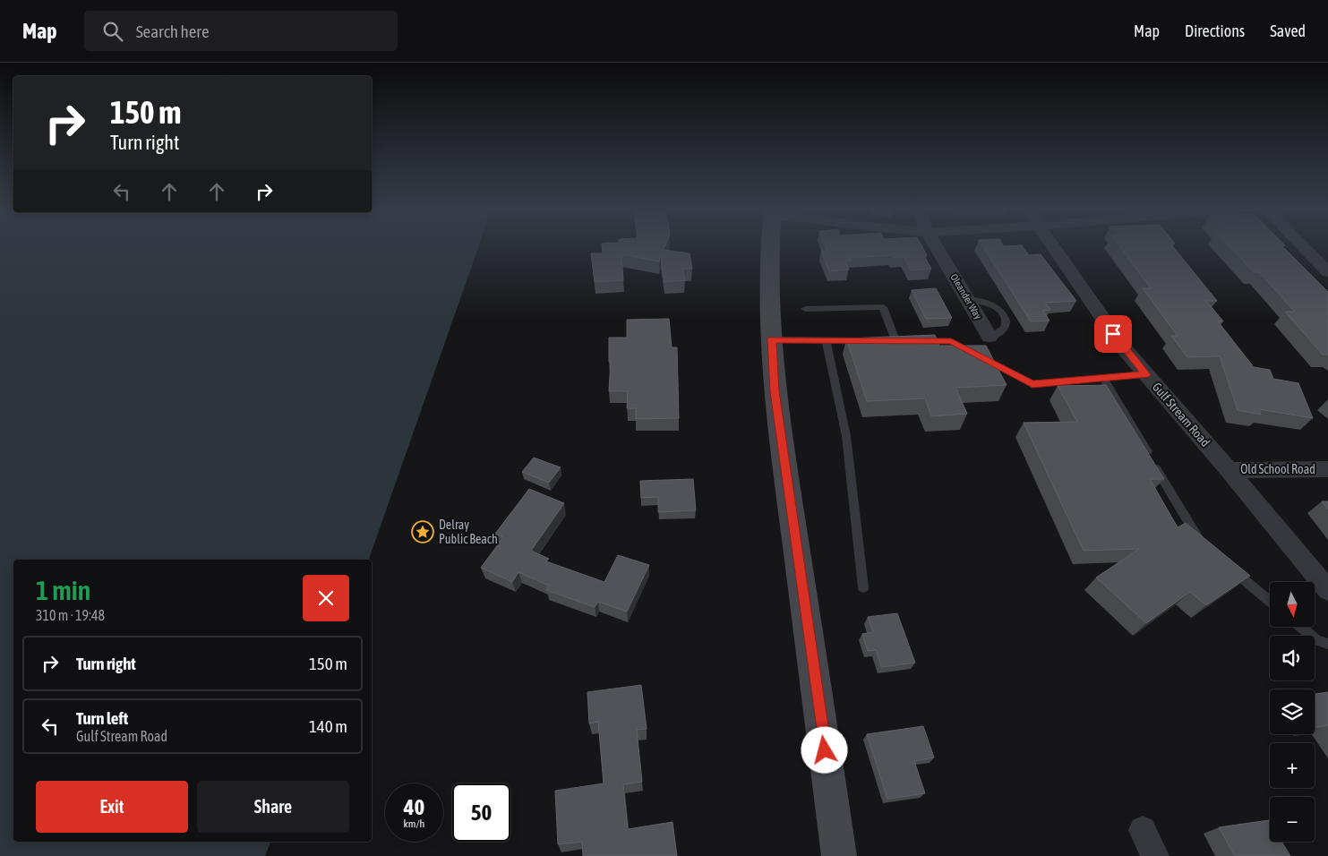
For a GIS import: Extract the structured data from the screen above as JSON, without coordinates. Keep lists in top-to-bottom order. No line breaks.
{"streets":{"street":["Oleander Way","Gulf Stream Road","Old School Road"]},"crossings":[["Gulf Stream Road","Old School Road"]],"places":{"place":["Delray Public Beach"]},"north":"bottom","page":{"header":"Map","search":"Search here","nav":["Map","Directions","Saved"],"turn":["150 m","Turn right"],"heading":["1 min","310 m · 19:48"],"map_buttons":["+","−"],"list":[{"name":"Turn right","value":"150 m"},{"name":"Turn left","note":"Gulf Stream Road","value":"140 m"}],"buttons":["Exit","Share"],"speed":"40 km/h","limit":"50"}}
